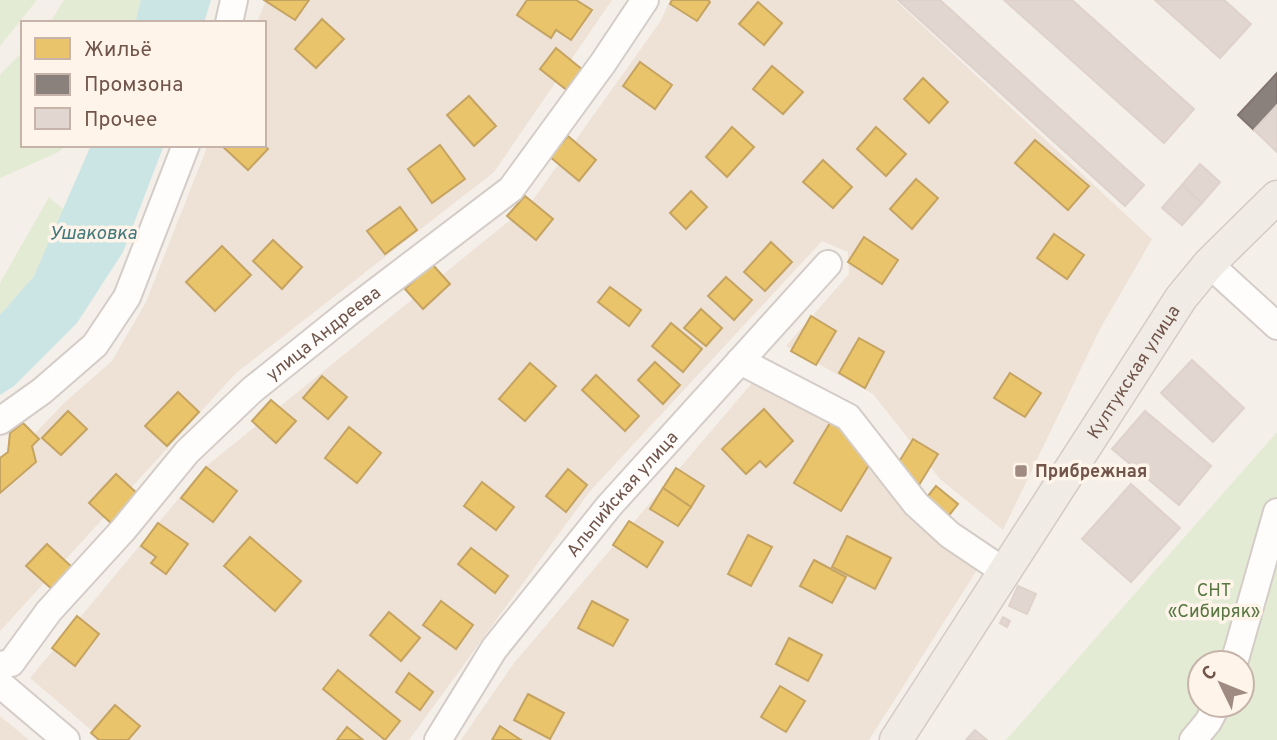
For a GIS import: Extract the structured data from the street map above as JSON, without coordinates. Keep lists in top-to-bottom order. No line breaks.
{"streets":{"main road":["Култукская улица"],"street":["улица Андреева","Альпийская улица"]},"water":["Ушаковка"],"parks":["СНТ «Сибиряк»"],"places":{"transit":["Прибрежная"]},"legend":["Жильё","Промзона","Прочее"],"north":"top left"}
